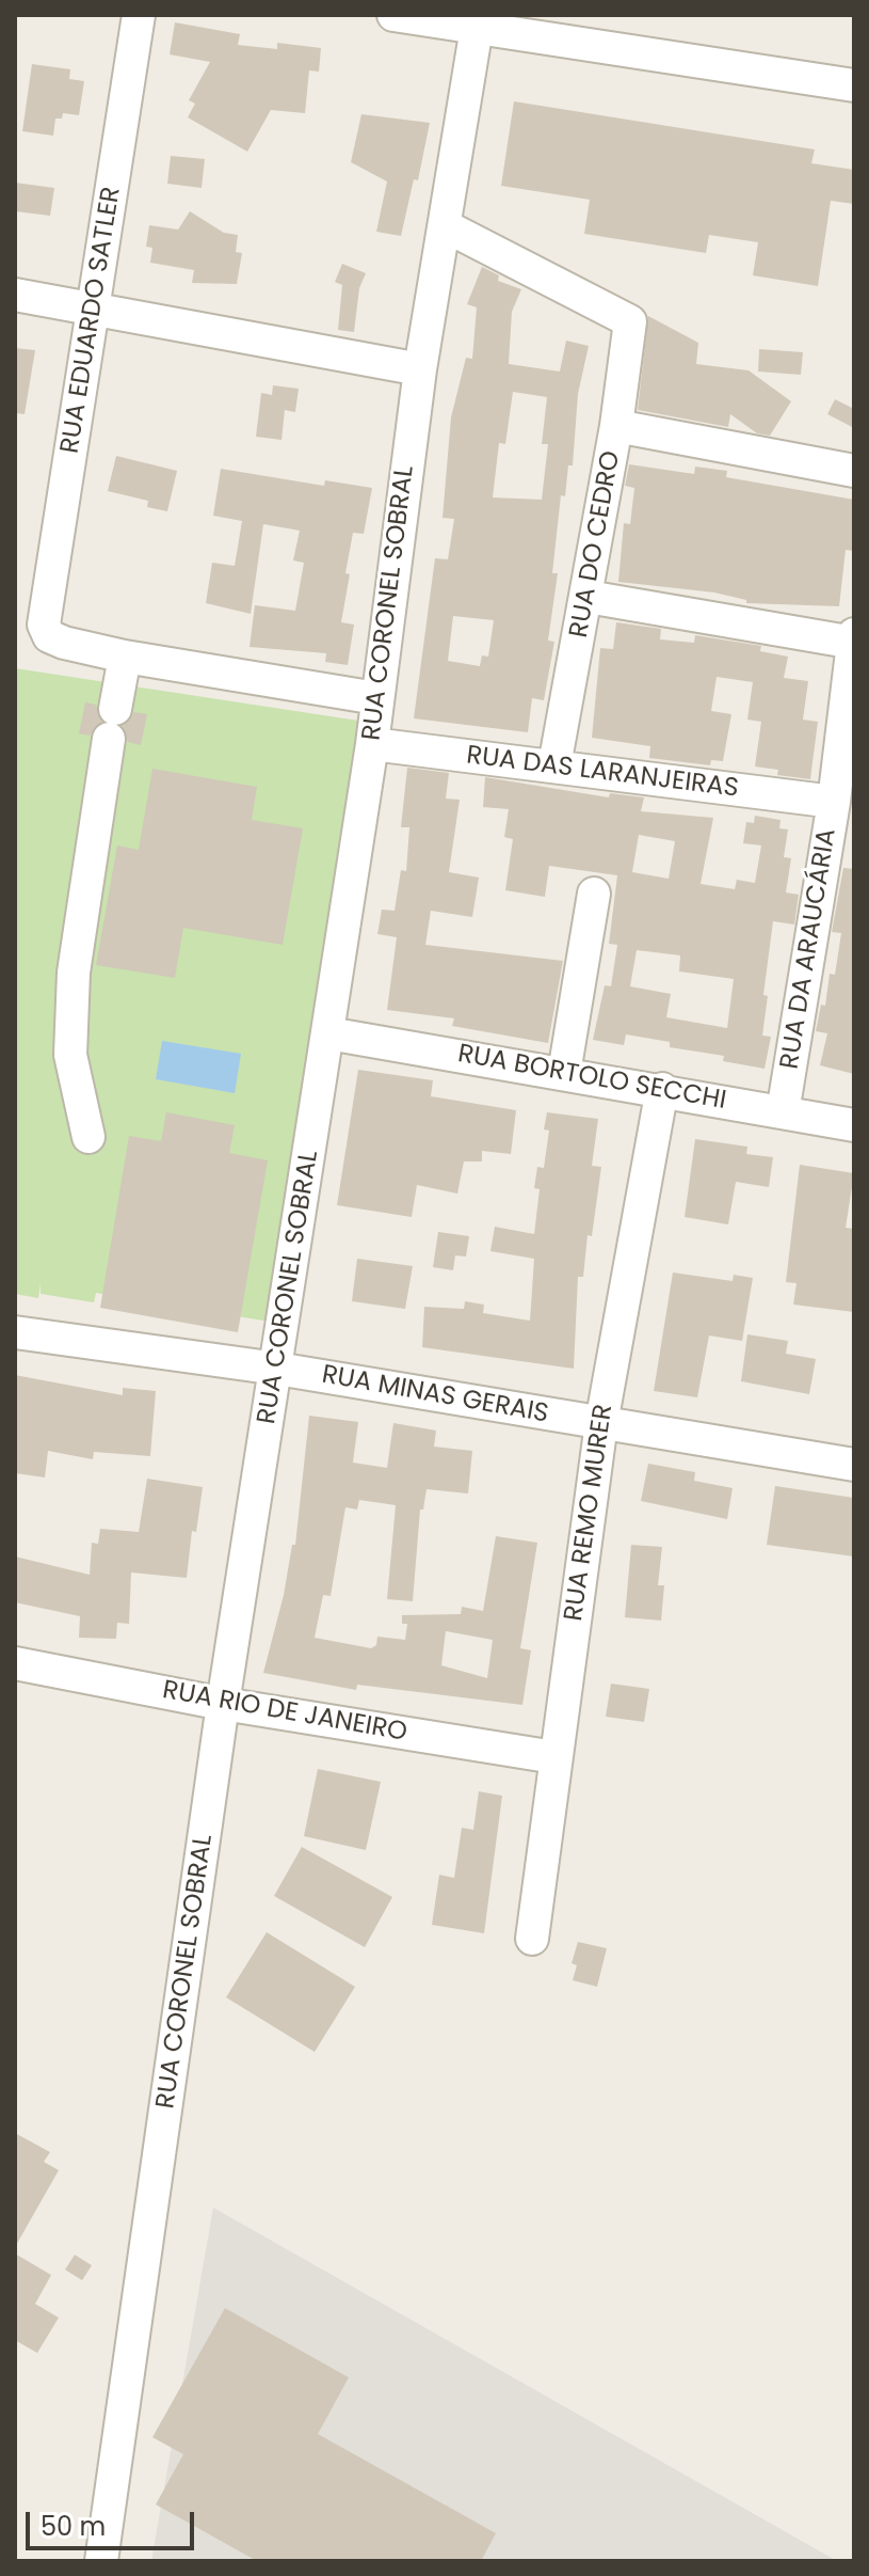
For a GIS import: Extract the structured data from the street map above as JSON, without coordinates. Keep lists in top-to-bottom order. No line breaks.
{"streets":{"street":["RUA EDUARDO SATLER","RUA DO CEDRO","RUA CORONEL SOBRAL","RUA DAS LARANJEIRAS","RUA DA ARAUCÁRIA","RUA BORTOLO SECCHI","RUA MINAS GERAIS","RUA REMO MURER","RUA RIO DE JANEIRO"]},"crossings":[["RUA DO CEDRO","RUA CORONEL SOBRAL"],["RUA DO CEDRO","RUA DAS LARANJEIRAS"],["RUA CORONEL SOBRAL","RUA DAS LARANJEIRAS"],["RUA CORONEL SOBRAL","RUA BORTOLO SECCHI"],["RUA CORONEL SOBRAL","RUA MINAS GERAIS"],["RUA CORONEL SOBRAL","RUA RIO DE JANEIRO"],["RUA DAS LARANJEIRAS","RUA DA ARAUCÁRIA"],["RUA DA ARAUCÁRIA","RUA BORTOLO SECCHI"],["RUA BORTOLO SECCHI","RUA REMO MURER"],["RUA MINAS GERAIS","RUA REMO MURER"],["RUA REMO MURER","RUA RIO DE JANEIRO"]],"scale_bar":"50 m"}
